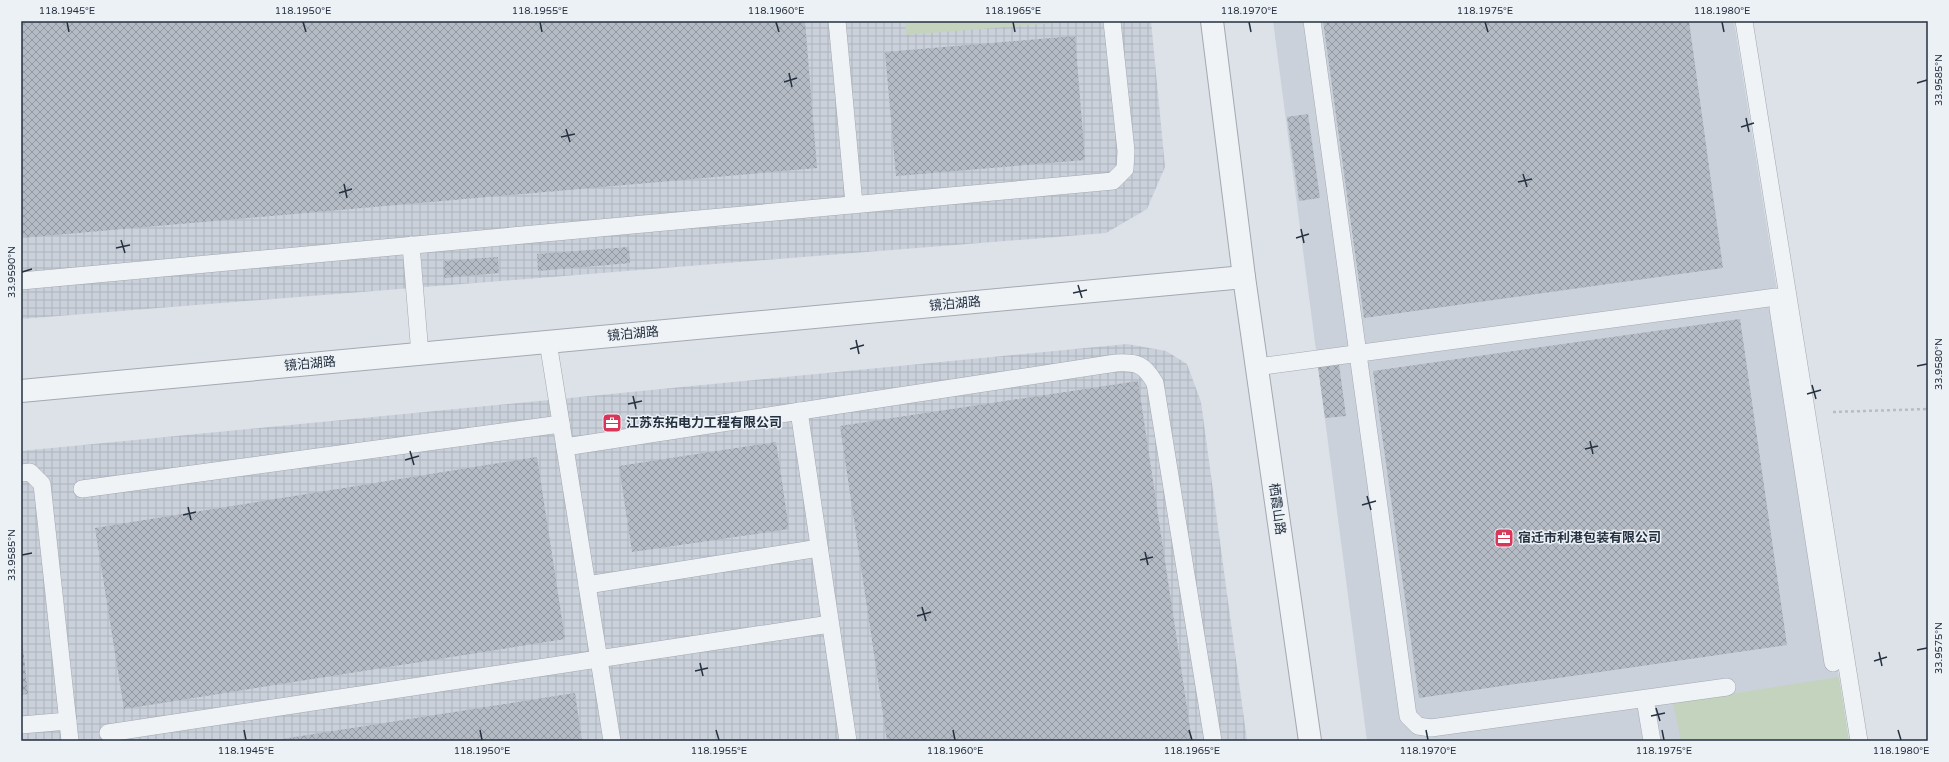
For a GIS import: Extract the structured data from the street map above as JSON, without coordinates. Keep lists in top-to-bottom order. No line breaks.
{"streets":{"street":["镜泊湖路","栖霞山路"]},"crossings":[["镜泊湖路","栖霞山路"]],"places":{"office":["江苏东拓电力工程有限公司","宿迁市利港包装有限公司"]},"coordinates":["118.1945°E","118.1950°E","118.1955°E","118.1960°E","118.1965°E","118.1970°E","118.1975°E","118.1980°E","33.9585°N","33.9590°N","33.9580°N","33.9575°N"]}
